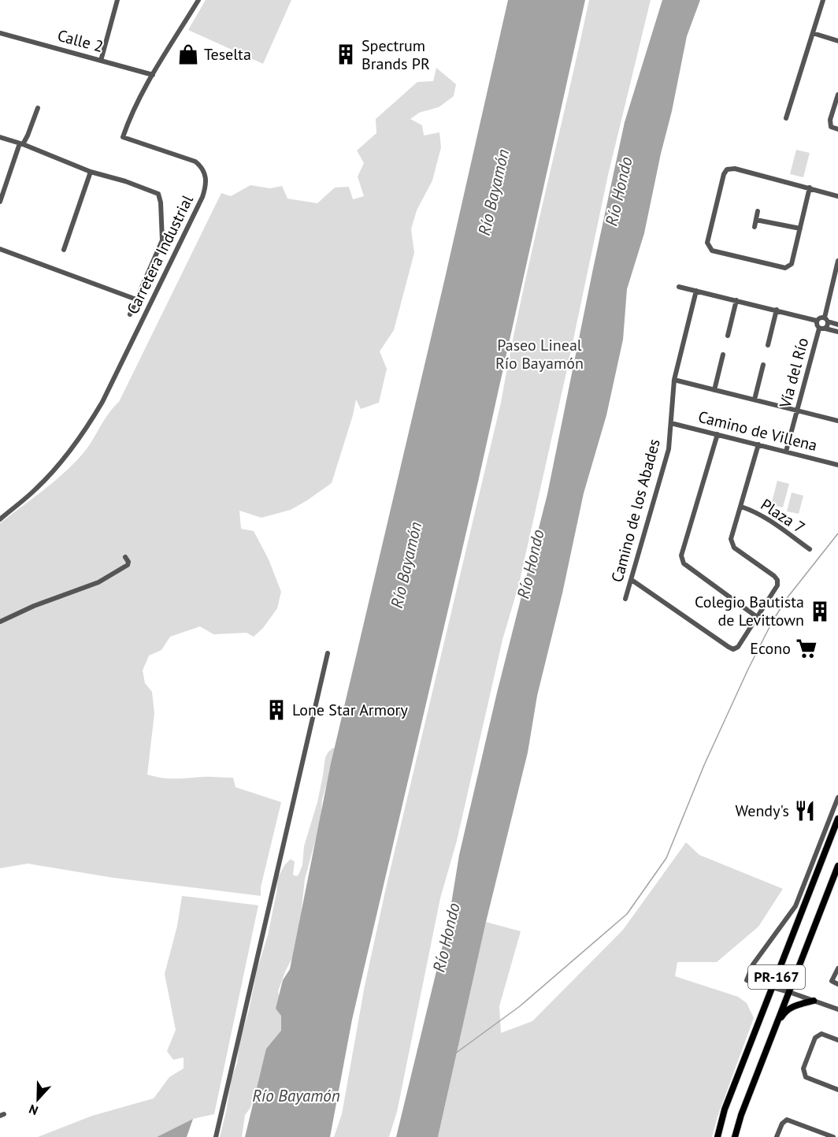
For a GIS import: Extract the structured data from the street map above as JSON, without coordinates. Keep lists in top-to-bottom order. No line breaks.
{"streets":{"main road":["PR-167"],"street":["Calle 2","Carretera Industrial","Vía del Río","Camino de Villena","Camino de los Abades","Plaza 7"]},"crossings":[["Calle 2","Carretera Industrial"],["Vía del Río","Camino de Villena"],["Camino de Villena","Camino de los Abades"]],"water":["Río Hondo","Río Bayamón"],"parks":["Paseo Lineal Río Bayamón"],"places":{"shop":["Teselta"],"building":["Spectrum Brands PR","Colegio Bautista de Levittown","Lone Star Armory"],"supermarket":["Econo"],"restaurant":["Wendy's"]},"north":"bottom"}
